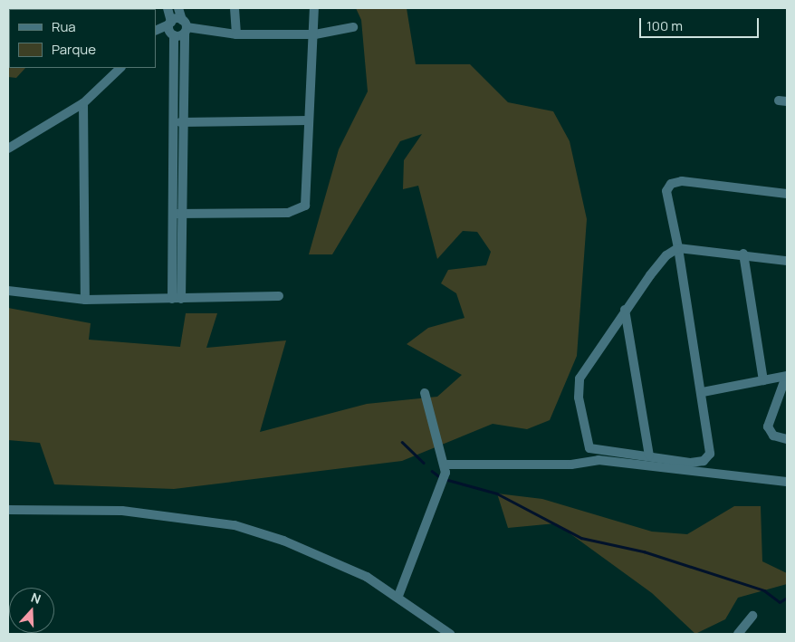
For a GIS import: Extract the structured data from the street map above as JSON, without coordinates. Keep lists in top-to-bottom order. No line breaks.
{"legend":["Rua","Parque"],"scale_bar":"100 m","north":"top"}
